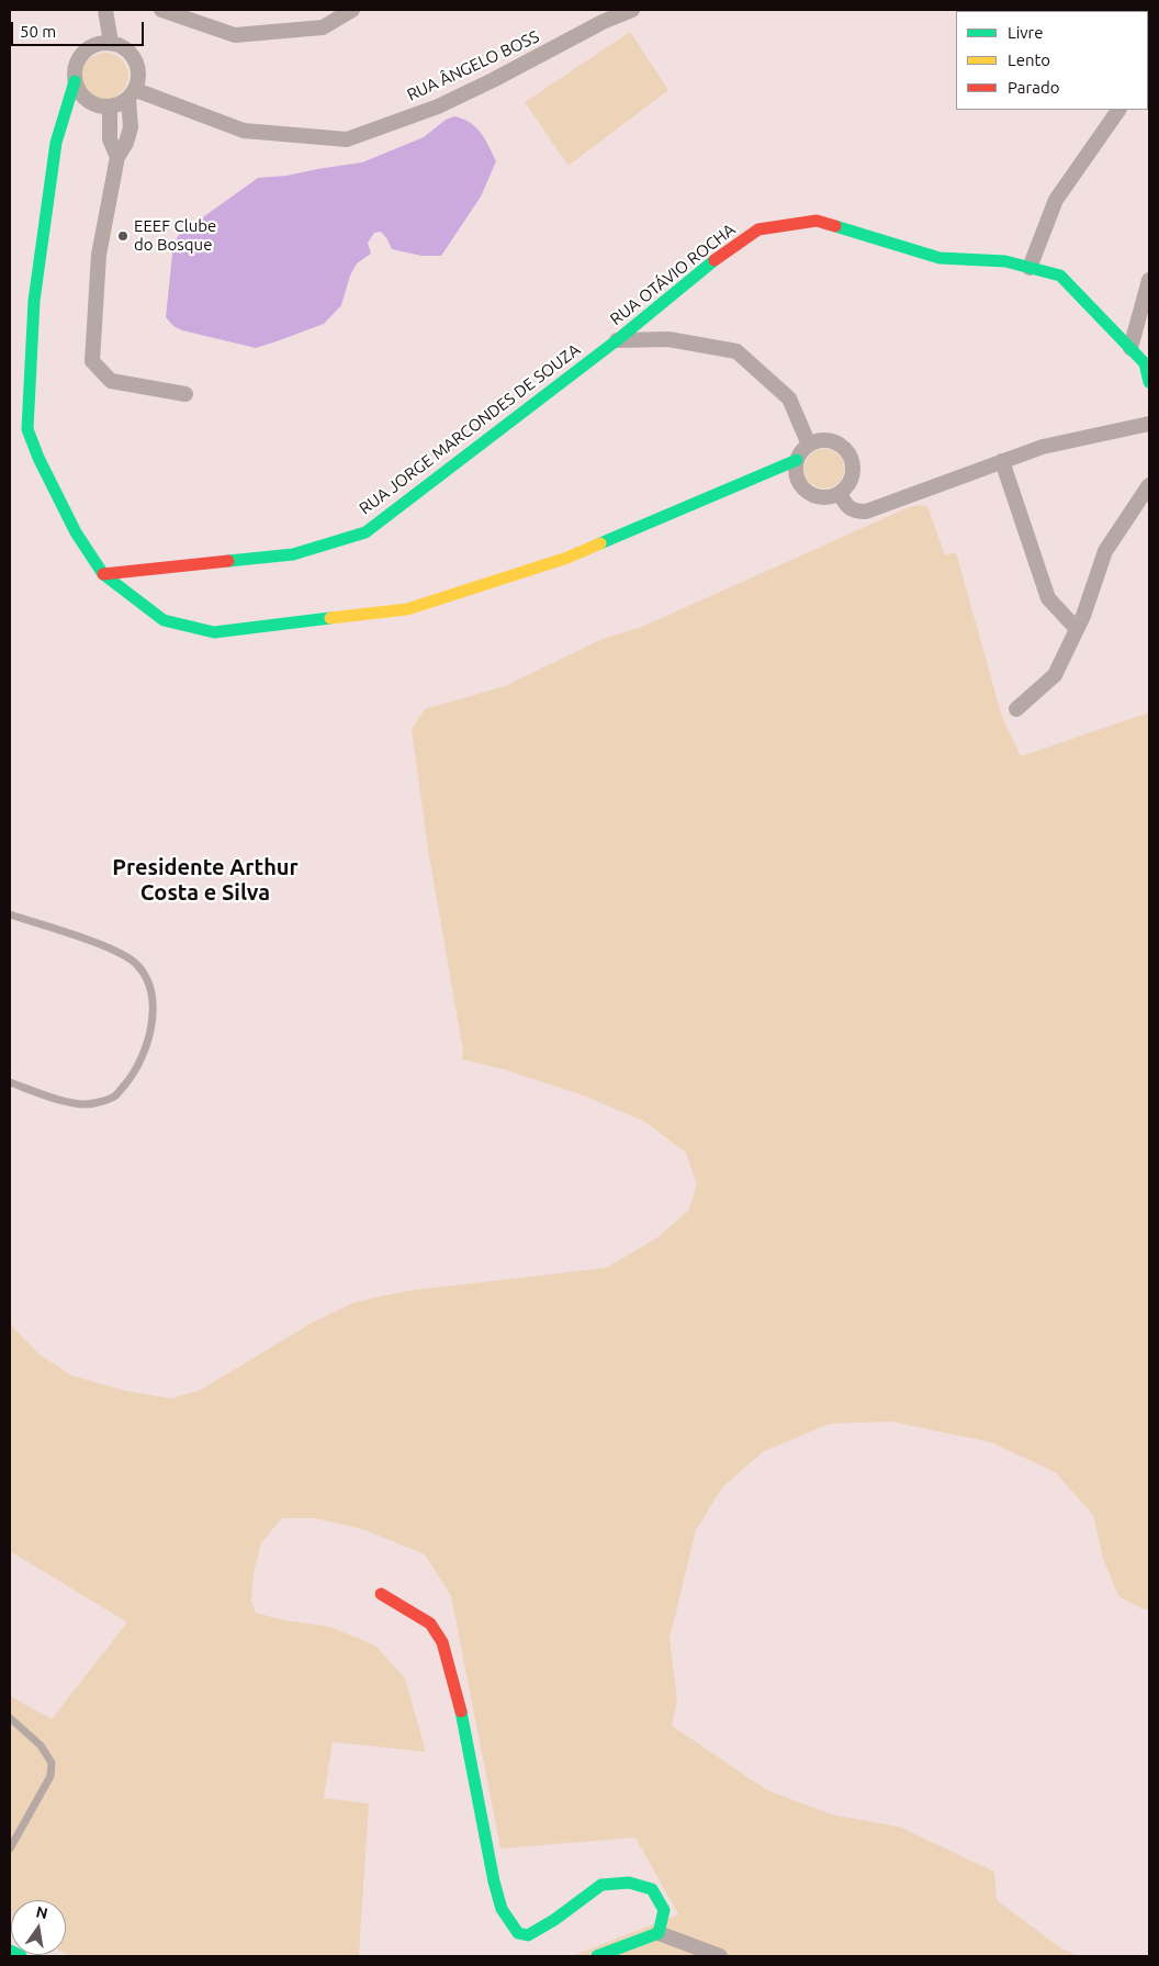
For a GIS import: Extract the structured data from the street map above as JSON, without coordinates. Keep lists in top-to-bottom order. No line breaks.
{"streets":{"main road":["RUA OTÁVIO ROCHA","RUA JORGE MARCONDES DE SOUZA"],"street":["RUA ÂNGELO BOSS"]},"crossings":[["RUA OTÁVIO ROCHA","RUA JORGE MARCONDES DE SOUZA"]],"districts":["Presidente Arthur Costa e Silva"],"places":["EEEF Clube do Bosque"],"legend":["Livre","Lento","Parado"],"scale_bar":"50 m","north":"top"}
